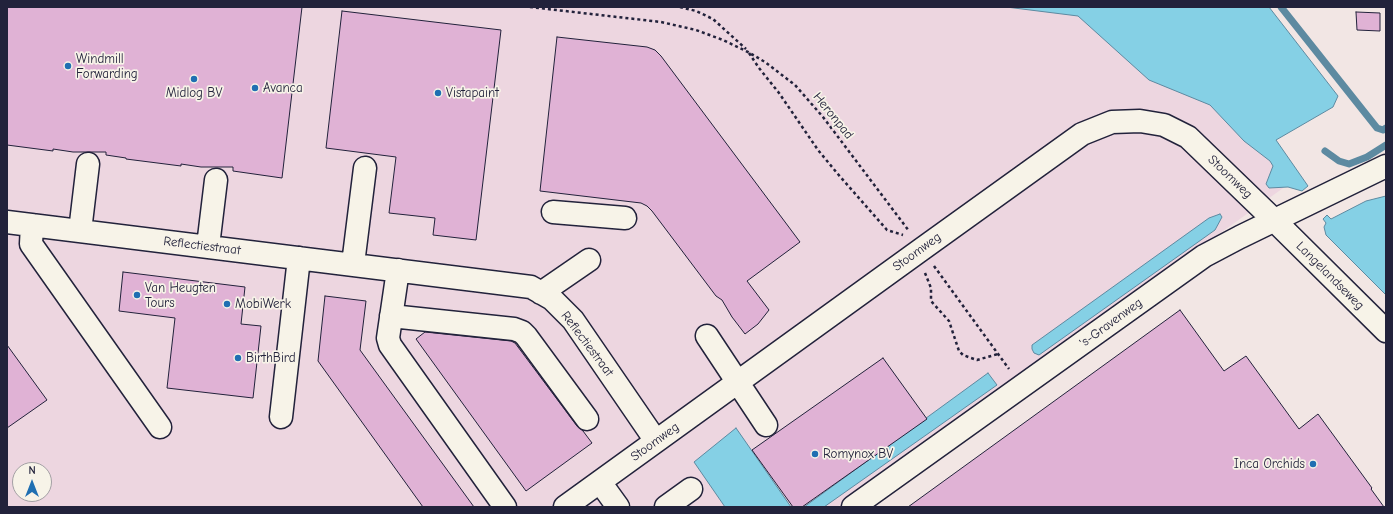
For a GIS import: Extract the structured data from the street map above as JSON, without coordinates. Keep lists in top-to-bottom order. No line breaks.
{"streets":{"street":["Stoomweg","Reflectiestraat","Langelandseweg","'s-Gravenweg"],"path":["Heronpad"]},"crossings":[["Heronpad","Stoomweg"],["Heronpad","'s-Gravenweg"],["Stoomweg","Reflectiestraat"],["Stoomweg","Langelandseweg"],["Stoomweg","'s-Gravenweg"],["Langelandseweg","'s-Gravenweg"]],"places":["Windmill Forwarding","Midlog BV","Avanca","Vistapaint","Van Heugten Tours","MobiWerk","BirthBird","Romynox BV","Inca Orchids"],"north":"top"}
